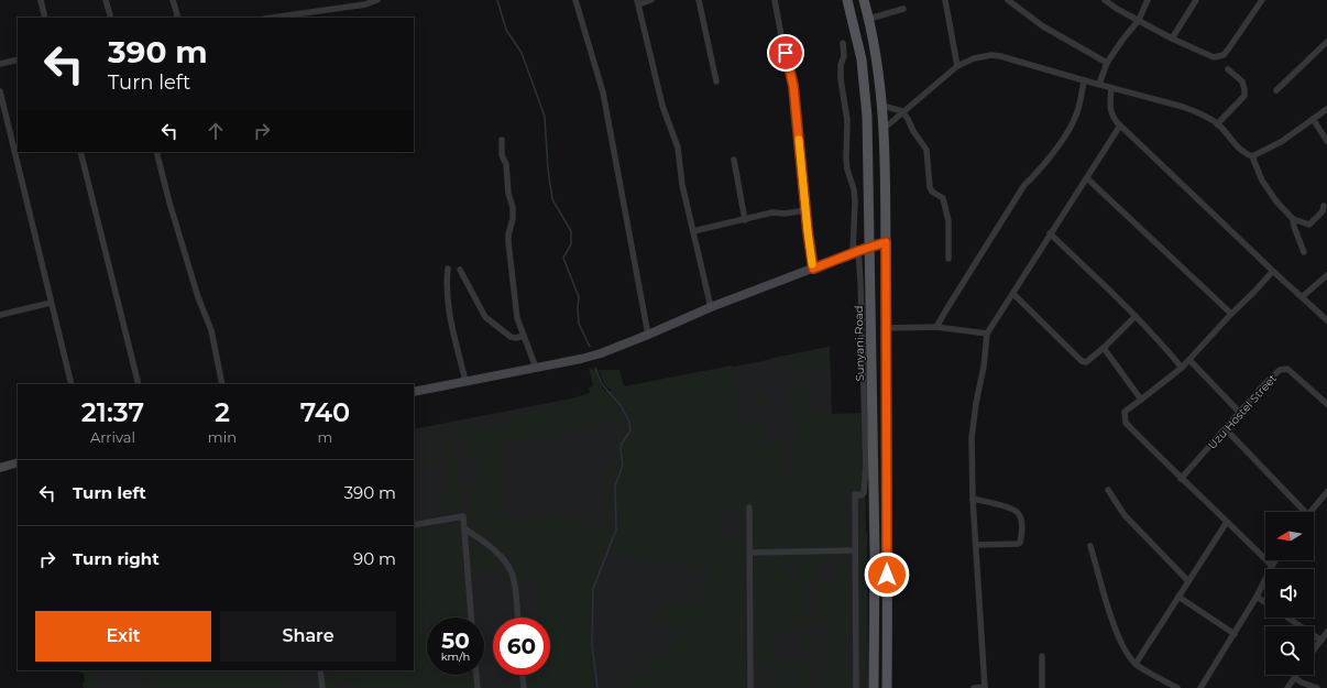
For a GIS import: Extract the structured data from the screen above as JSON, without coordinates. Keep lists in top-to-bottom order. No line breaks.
{"streets":{"main road":["Sunyani Road"],"street":["Uzu Hostel Street"]},"north":"left","page":{"turn":["390 m","Turn left"],"eta":["21:37","Arrival","2","min","740","m"],"list":[{"name":"Turn left","value":"390 m"},{"name":"Turn right","value":"90 m"}],"buttons":["Exit","Share"],"speed":"50 km/h","limit":"60"}}
